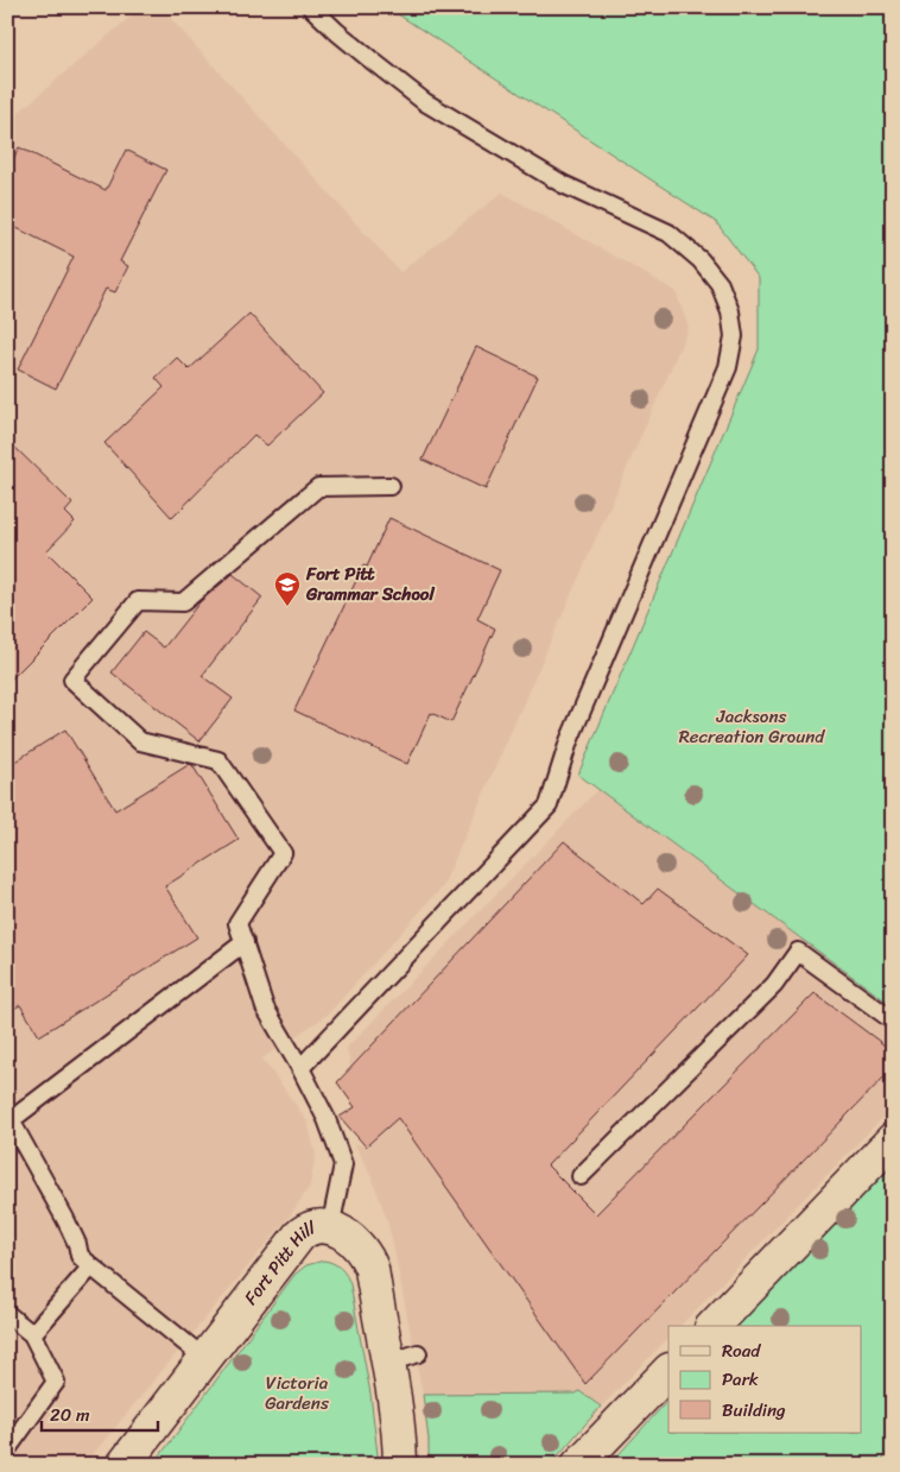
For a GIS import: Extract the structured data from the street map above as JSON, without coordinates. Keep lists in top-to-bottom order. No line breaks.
{"streets":{"street":["Fort Pitt Hill"]},"parks":["Jacksons Recreation Ground","Victoria Gardens"],"places":{"school or university":["Fort Pitt Grammar School"]},"legend":["Road","Park","Building"],"scale_bar":"20 m"}
